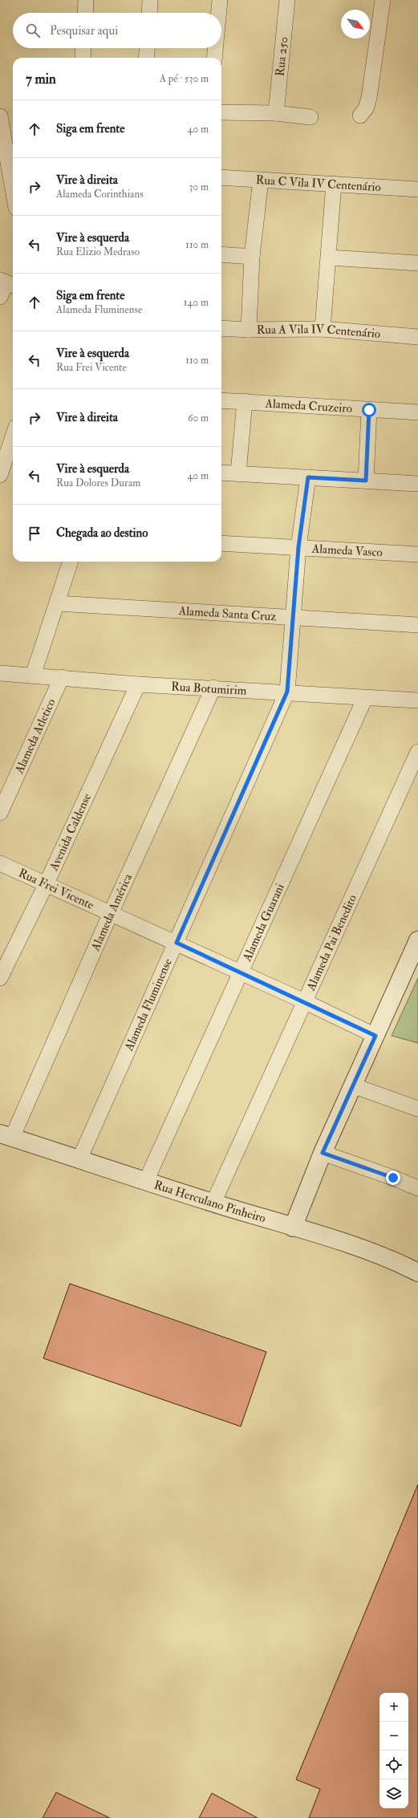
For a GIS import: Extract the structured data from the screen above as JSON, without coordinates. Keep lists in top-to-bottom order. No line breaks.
{"streets":{"street":["Rua 250","Rua C Vila IV Centenário","Rua A Vila IV Centenário","Alameda Cruzeiro","Alameda Vasco","Alameda Santa Cruz","Rua Botumirim","Alameda Atletico","Avenida Caldense","Rua Frei Vicente","Alameda América","Alameda Guarani","Alameda Pai Benedito","Alameda Fluminense","Rua Herculano Pinheiro"]},"crossings":[["Alameda Vasco","Alameda Fluminense"],["Alameda Santa Cruz","Alameda Fluminense"],["Rua Botumirim","Alameda Atletico"],["Rua Botumirim","Avenida Caldense"],["Rua Botumirim","Alameda América"],["Rua Botumirim","Alameda Guarani"],["Rua Botumirim","Alameda Fluminense"],["Avenida Caldense","Rua Frei Vicente"],["Rua Frei Vicente","Alameda América"],["Rua Frei Vicente","Alameda Guarani"],["Rua Frei Vicente","Alameda Pai Benedito"],["Rua Frei Vicente","Alameda Fluminense"],["Alameda América","Rua Herculano Pinheiro"],["Alameda Guarani","Rua Herculano Pinheiro"],["Alameda Pai Benedito","Rua Herculano Pinheiro"],["Alameda Fluminense","Rua Herculano Pinheiro"]],"north":"bottom right","page":{"search":"Pesquisar aqui","heading":["7 min","A pé · 530 m"],"list":[["Siga em frente","40 m"],["Vire à direita","Alameda Corinthians","30 m"],["Vire à esquerda","Rua Elizio Medraso","110 m"],["Siga em frente","Alameda Fluminense","140 m"],["Vire à esquerda","Rua Frei Vicente","110 m"],["Vire à direita","60 m"],["Vire à esquerda","Rua Dolores Duram","40 m"],"Chegada ao destino"],"map_buttons":["+","−"]}}
